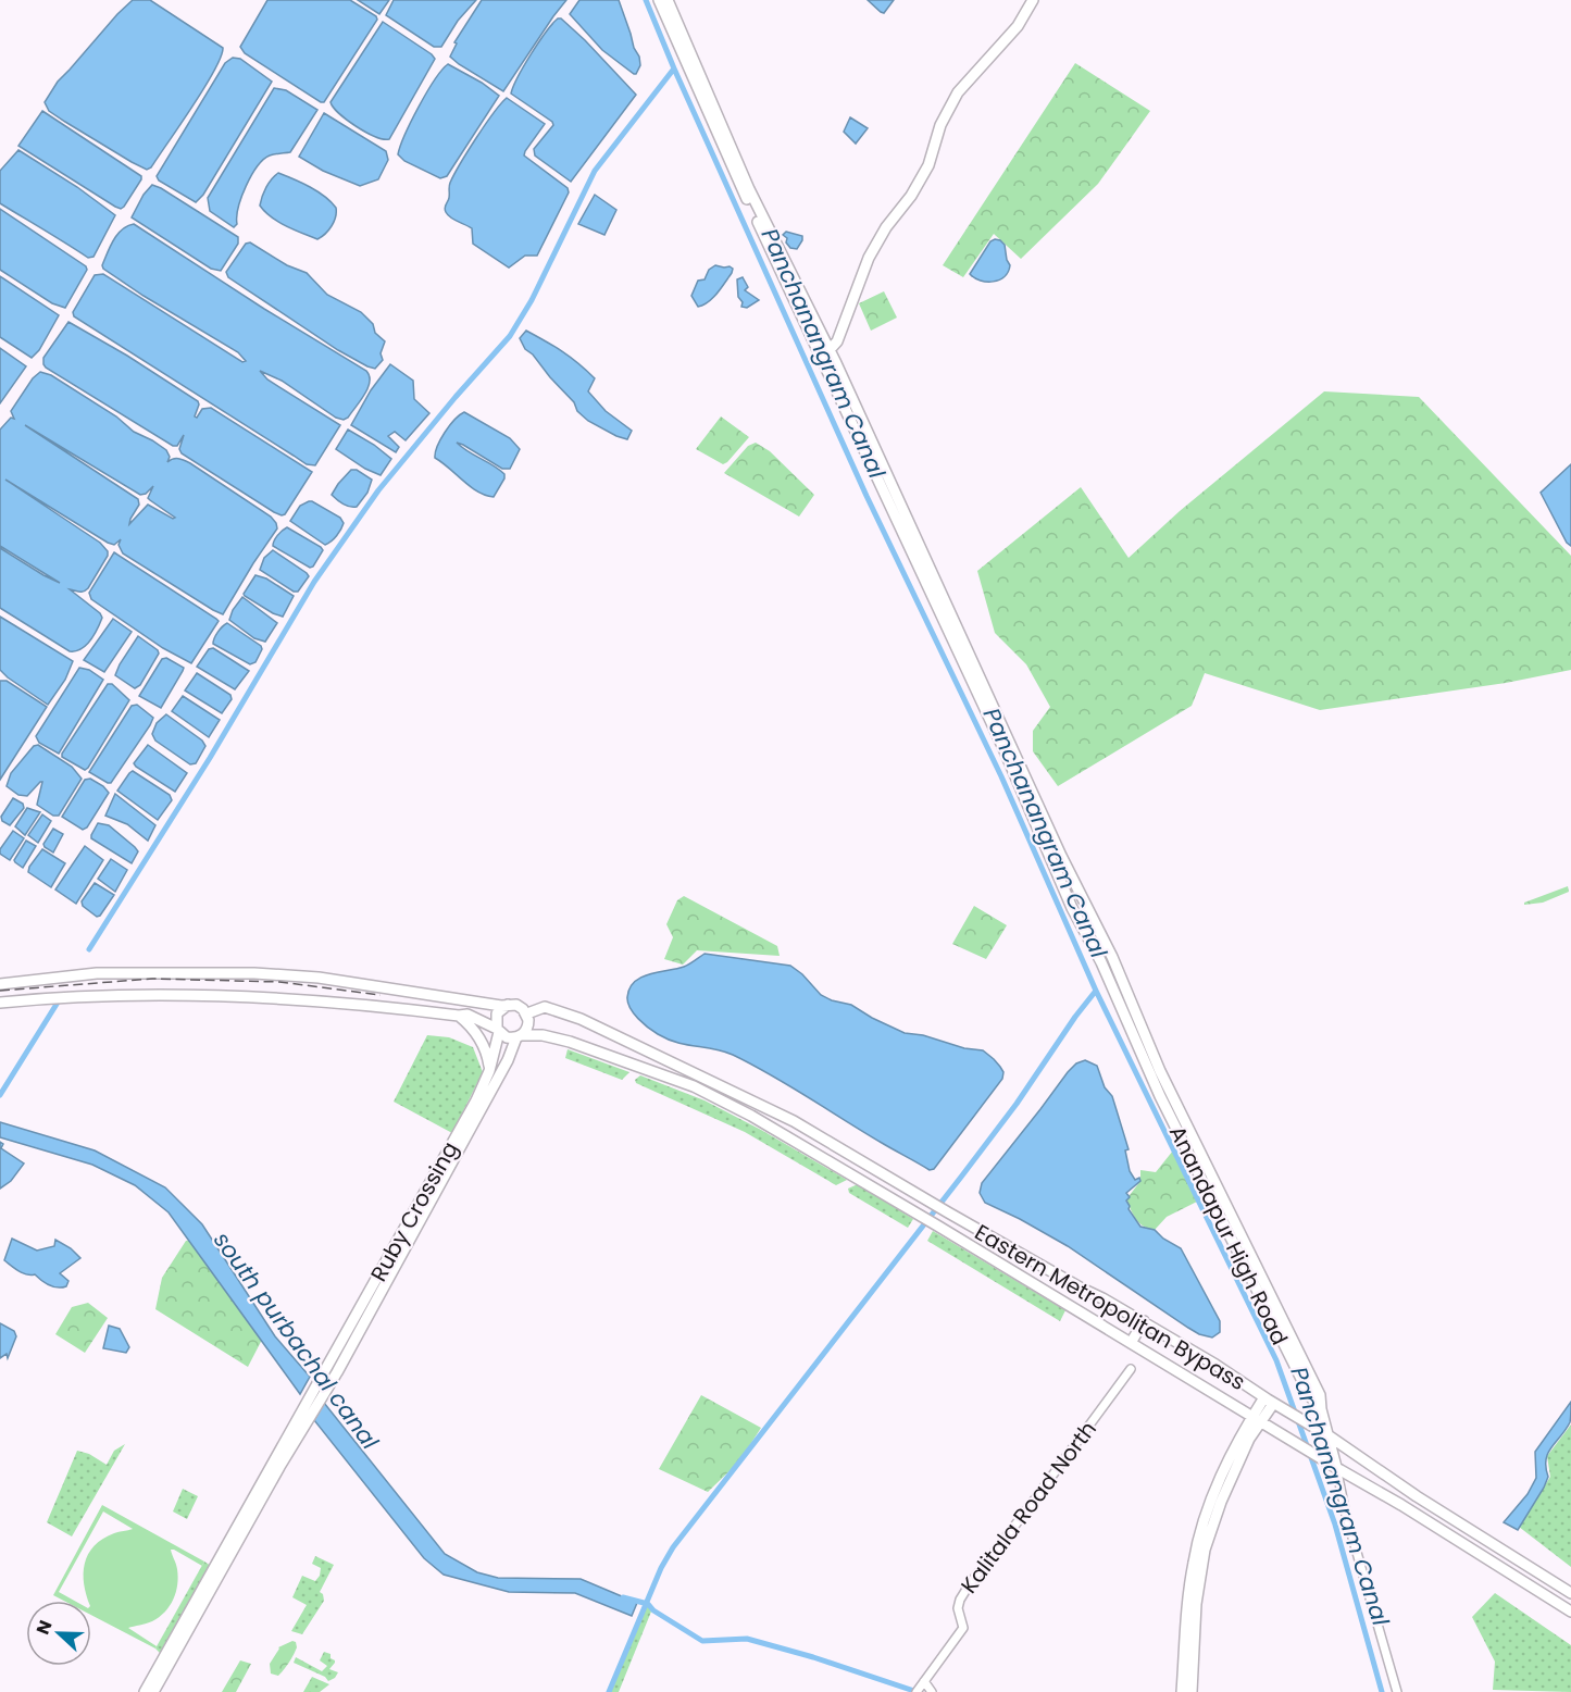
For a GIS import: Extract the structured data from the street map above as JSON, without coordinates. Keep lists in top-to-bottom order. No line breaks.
{"streets":{"main road":["Ruby Crossing","Anandapur High Road","Eastern Metropolitan Bypass"],"street":["Kalitala Road North"]},"crossings":[["Ruby Crossing","Eastern Metropolitan Bypass"],["Anandapur High Road","Eastern Metropolitan Bypass"]],"water":["Panchanangram Canal","south purbachal canal"],"north":"left"}
